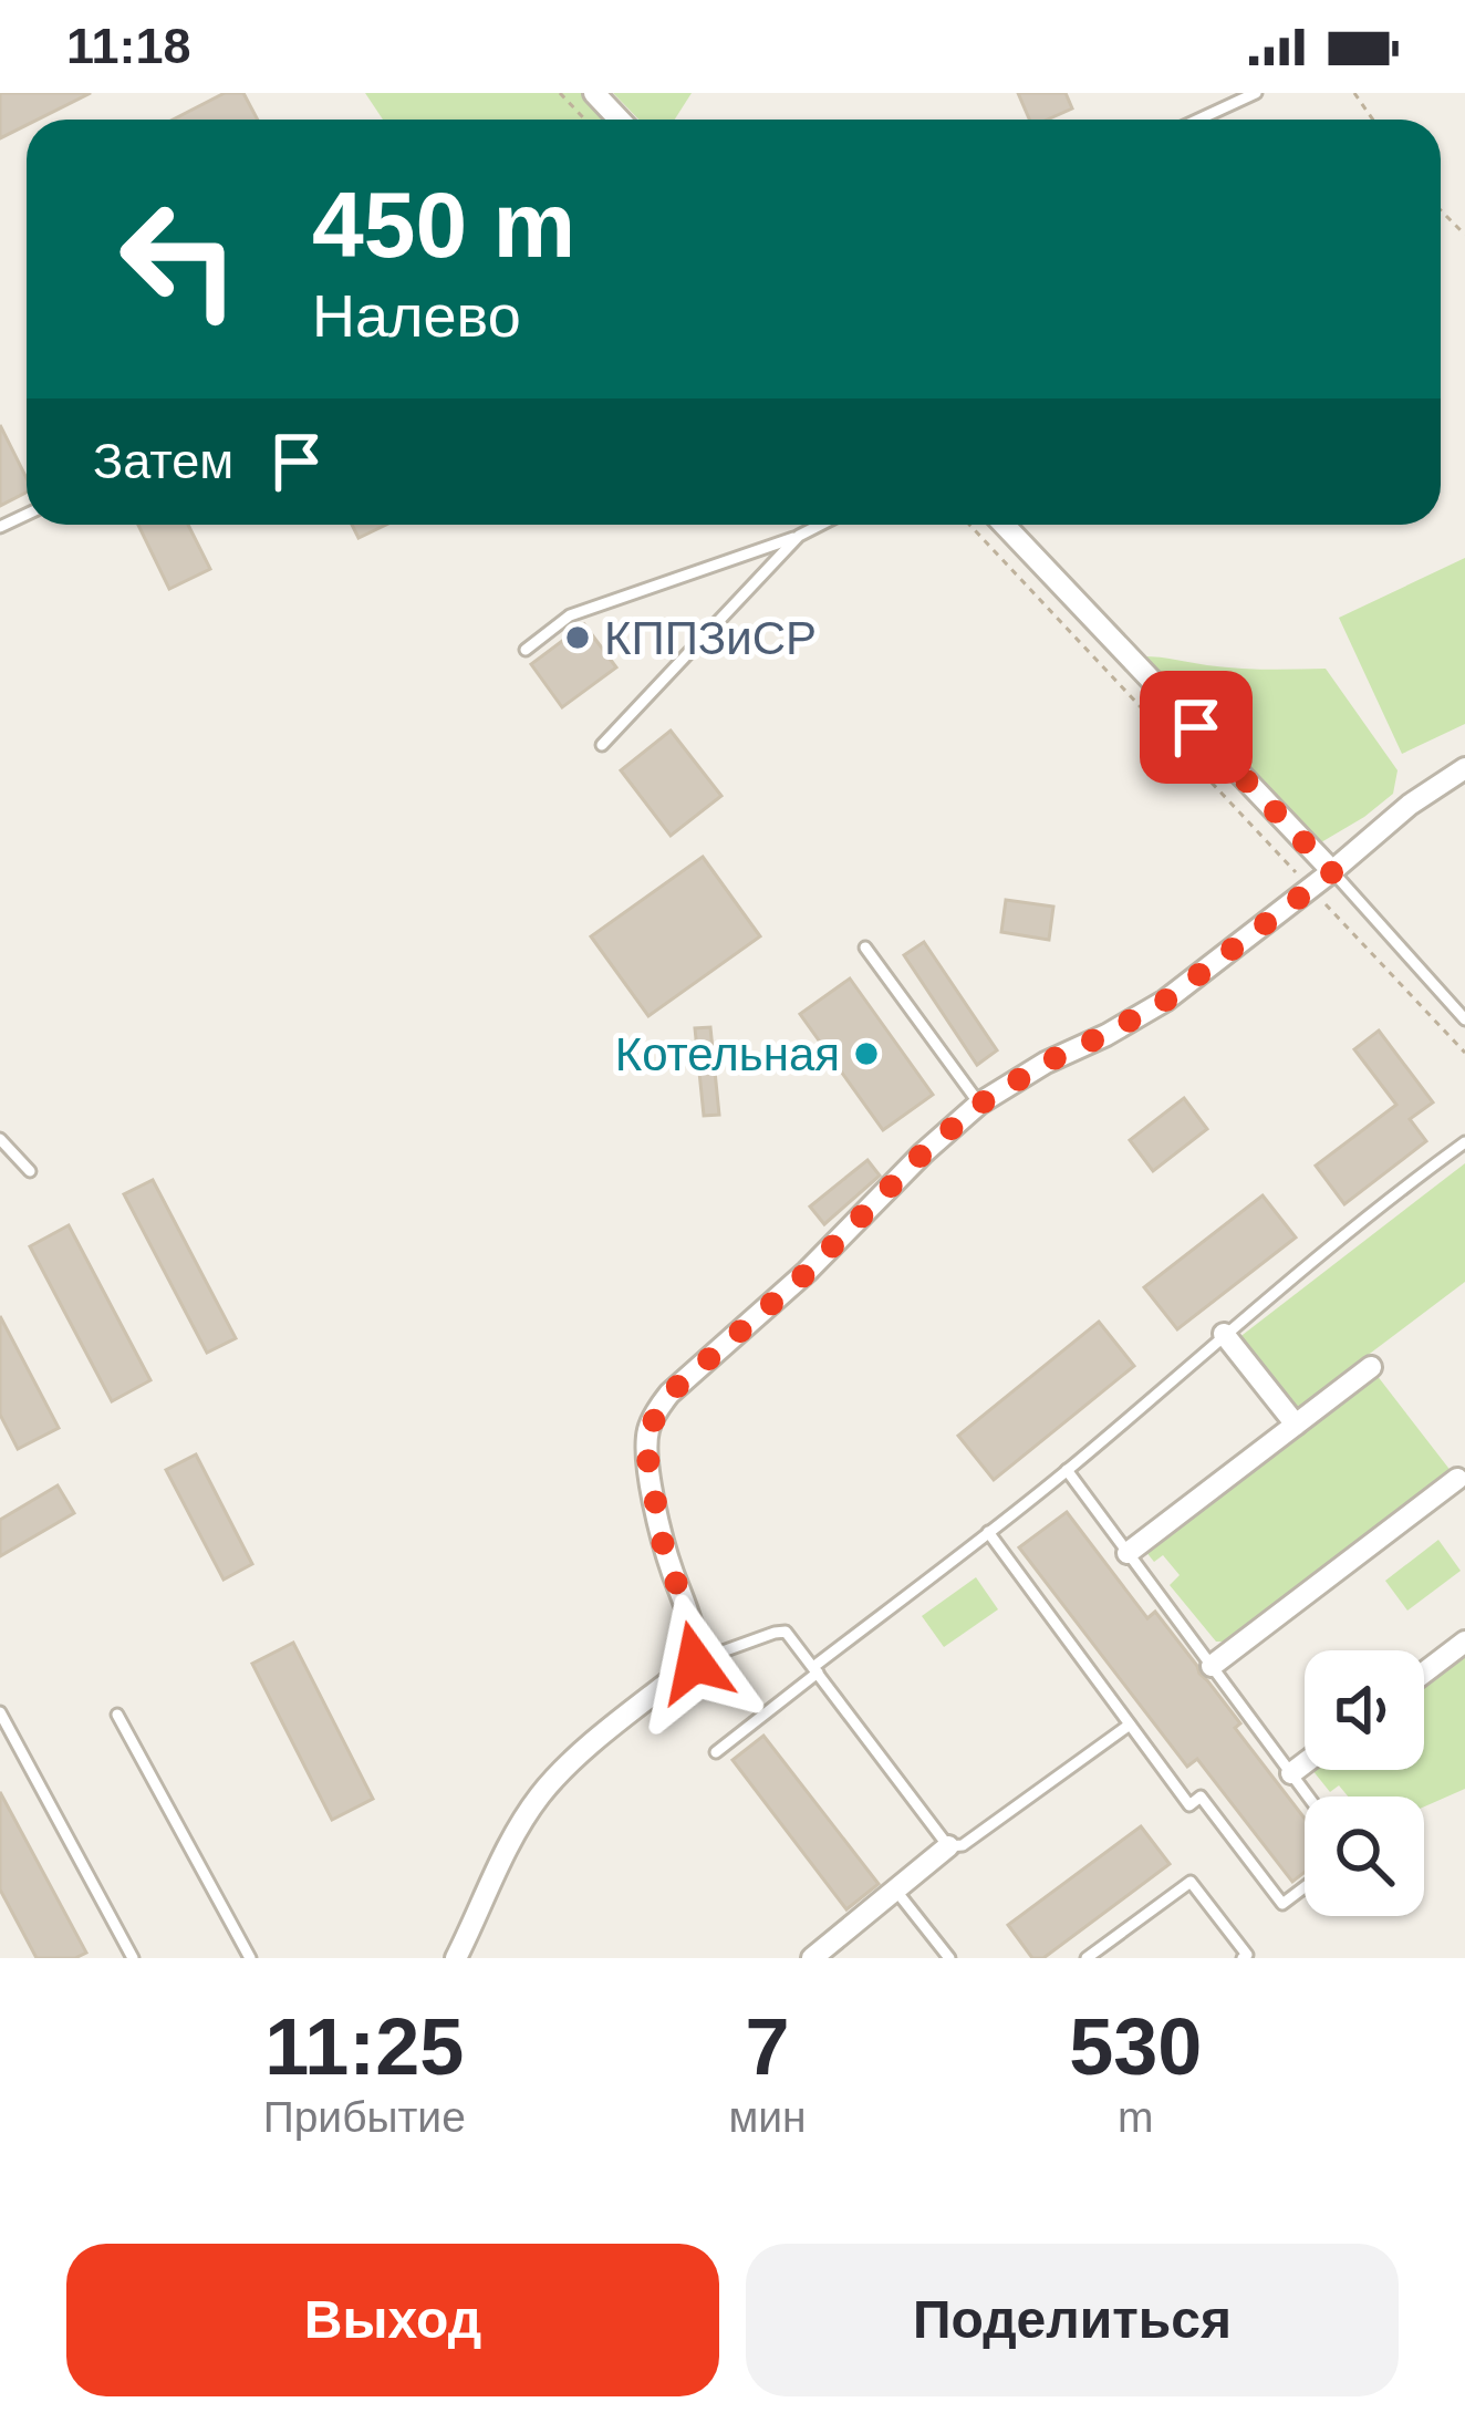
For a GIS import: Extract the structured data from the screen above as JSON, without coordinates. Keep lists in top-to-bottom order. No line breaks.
{"places":["КППЗиСР","Котельная"],"page":{"status":"11:18","turn":["450 m","Налево"],"then":"Затем","eta":["11:25","Прибытие","7","мин","530","m"],"buttons":["Выход","Поделиться"]}}
